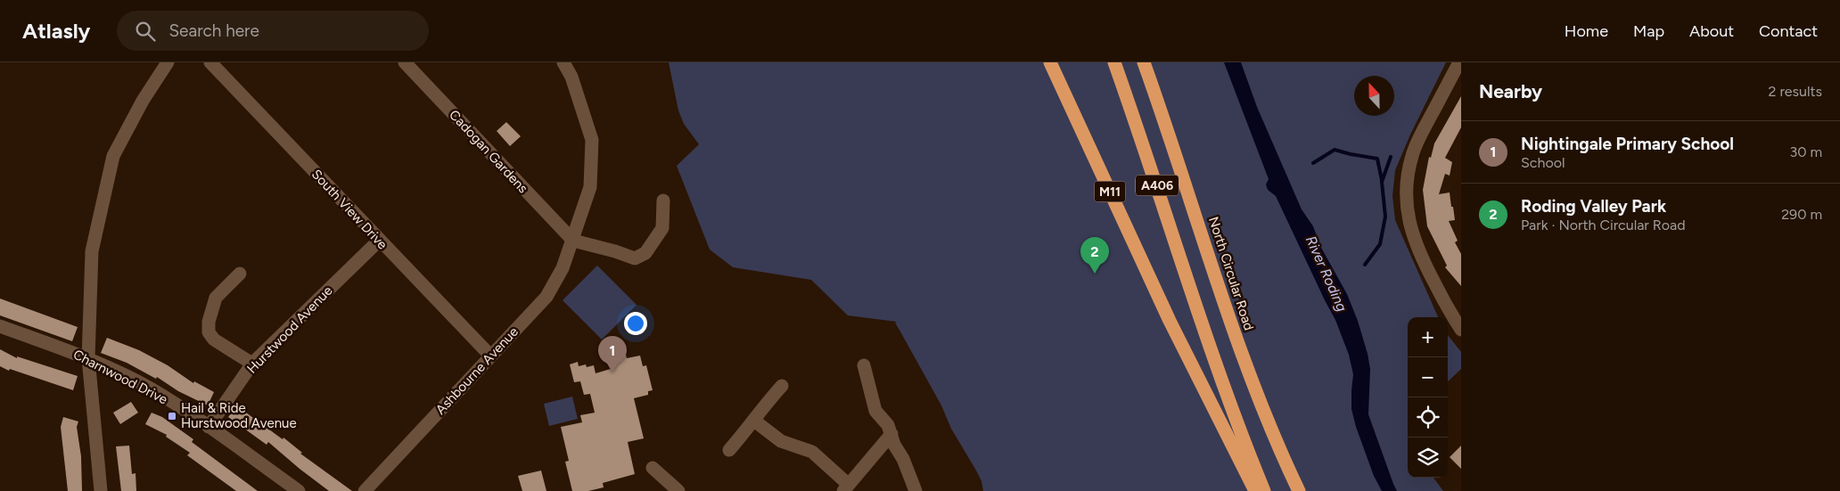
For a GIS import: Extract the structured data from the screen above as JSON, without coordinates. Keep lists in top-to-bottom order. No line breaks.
{"streets":{"highway":["A406","M11","North Circular Road"],"street":["Cadogan Gardens","South View Drive","Hurstwood Avenue","Ashbourne Avenue","Charnwood Drive"]},"crossings":[["Cadogan Gardens","Ashbourne Avenue"],["South View Drive","Hurstwood Avenue"],["South View Drive","Ashbourne Avenue"],["Hurstwood Avenue","Charnwood Drive"]],"water":["River Roding"],"places":{"transit":["Hail & Ride Hurstwood Avenue"]},"north":"top","page":{"header":"Atlasly","search":"Search here","nav":["Home","Map","About","Contact"],"heading":["Nearby","2 results"],"list":[{"mark":"1","name":"Nightingale Primary School","note":"School","value":"30 m"},{"mark":"2","name":"Roding Valley Park","note":"Park · North Circular Road","value":"290 m"}],"pins":["2","1"],"map_buttons":["+","−"]}}
